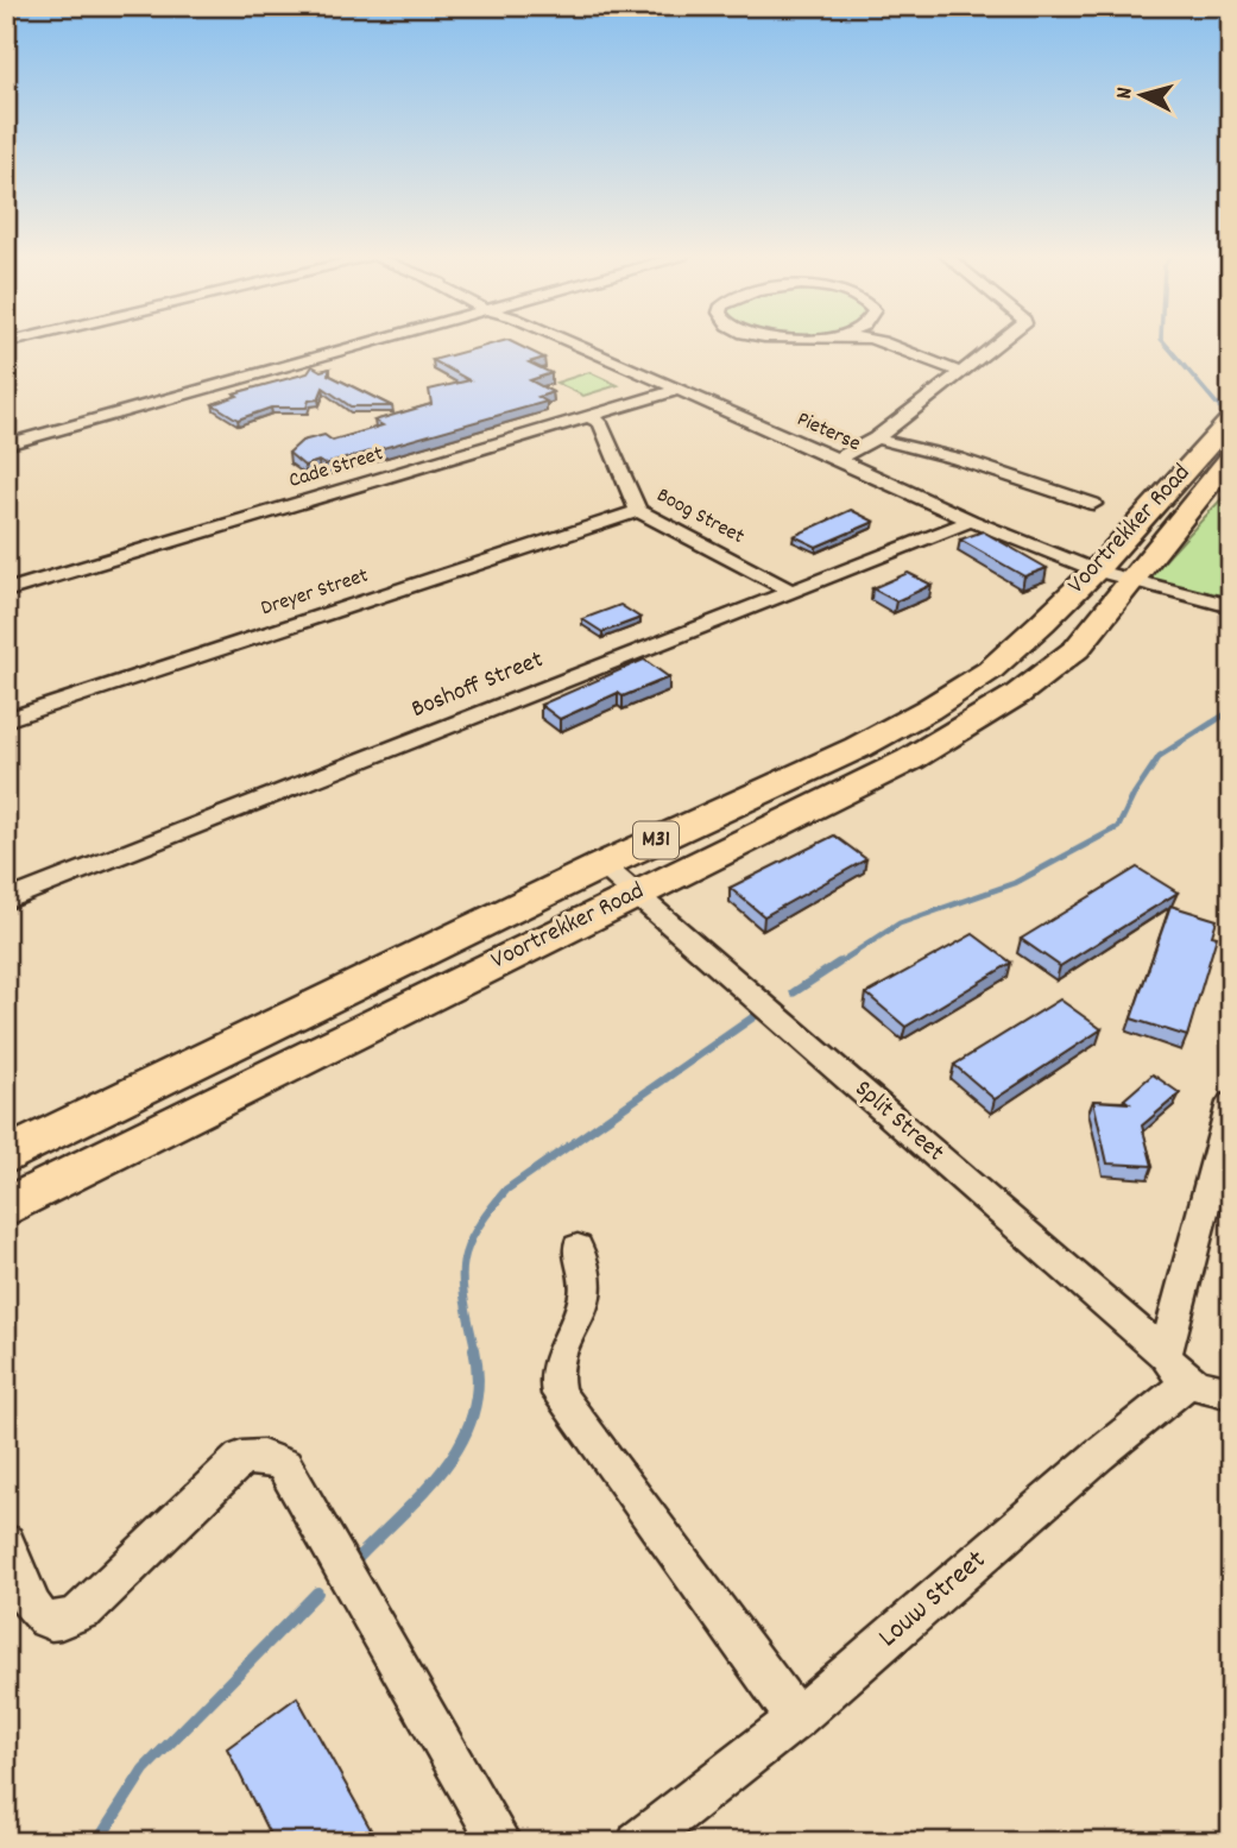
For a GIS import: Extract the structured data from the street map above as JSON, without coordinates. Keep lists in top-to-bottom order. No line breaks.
{"streets":{"main road":["Voortrekker Road","M31"],"street":["Pieterse","Cade Street","Boog Street","Dreyer Street","Boshoff Street","Split Street","Louw Street"]},"crossings":[["Pieterse","Cade Street"],["Pieterse","Voortrekker Road"],["Pieterse","Boshoff Street"],["Cade Street","Boog Street"],["Boog Street","Dreyer Street"],["Boog Street","Boshoff Street"],["Voortrekker Road","Split Street"],["Split Street","Louw Street"]],"north":"left"}
